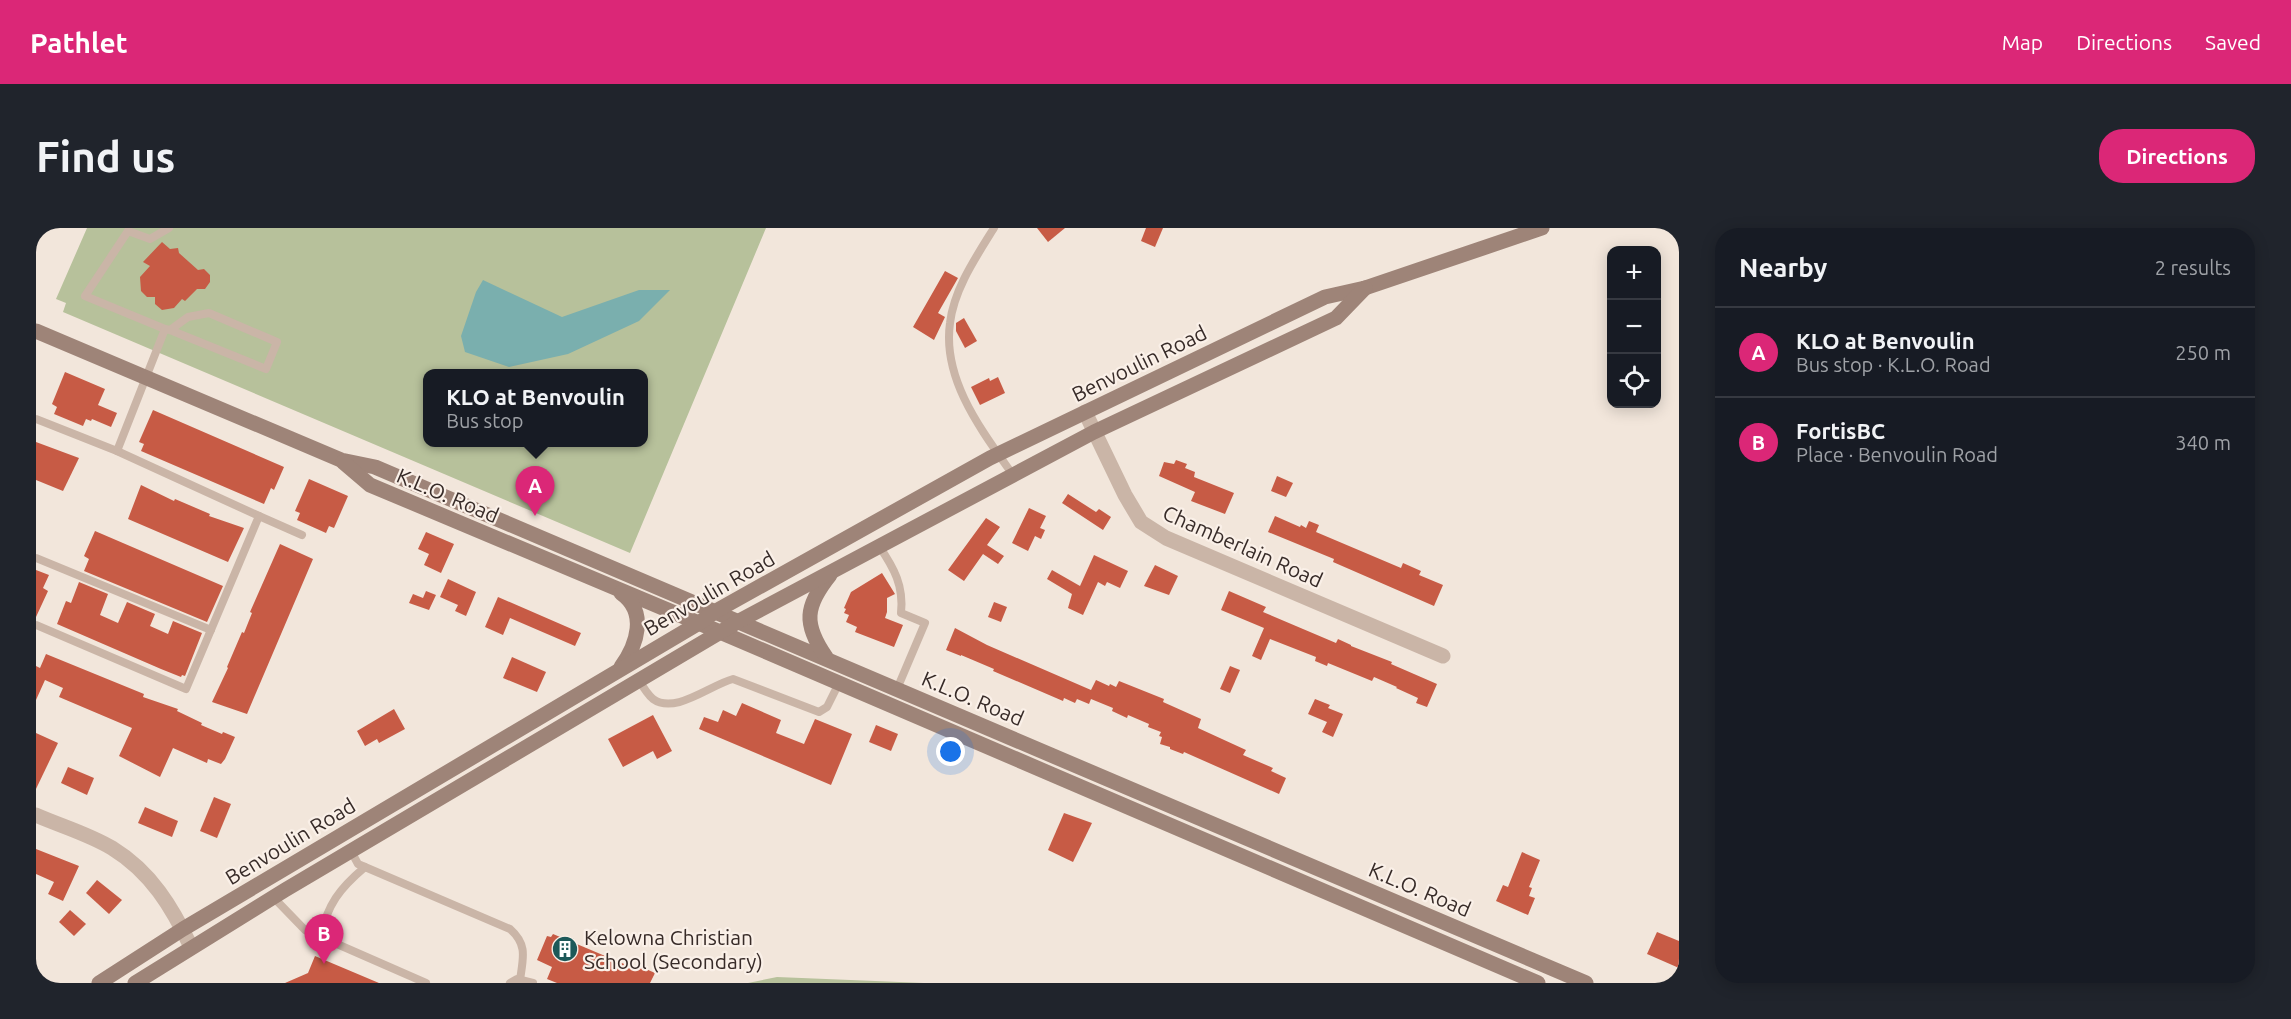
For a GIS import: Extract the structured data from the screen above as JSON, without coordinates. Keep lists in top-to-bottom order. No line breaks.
{"streets":{"main road":["Benvoulin Road","K.L.O. Road"],"street":["Chamberlain Road"]},"crossings":[["Benvoulin Road","K.L.O. Road"],["Benvoulin Road","Chamberlain Road"]],"places":{"building":["Kelowna Christian School (Secondary)"]},"page":{"header":"Pathlet","nav":["Map","Directions","Saved"],"buttons":"Directions","title":"Find us","heading":["Nearby","2 results"],"map_buttons":["+","−"],"list":[{"mark":"A","name":"KLO at Benvoulin","note":"Bus stop · K.L.O. Road","value":"250 m"},{"mark":"B","name":"FortisBC","note":"Place · Benvoulin Road","value":"340 m"}],"popup":["KLO at Benvoulin","Bus stop"],"pins":["A","B"]}}
